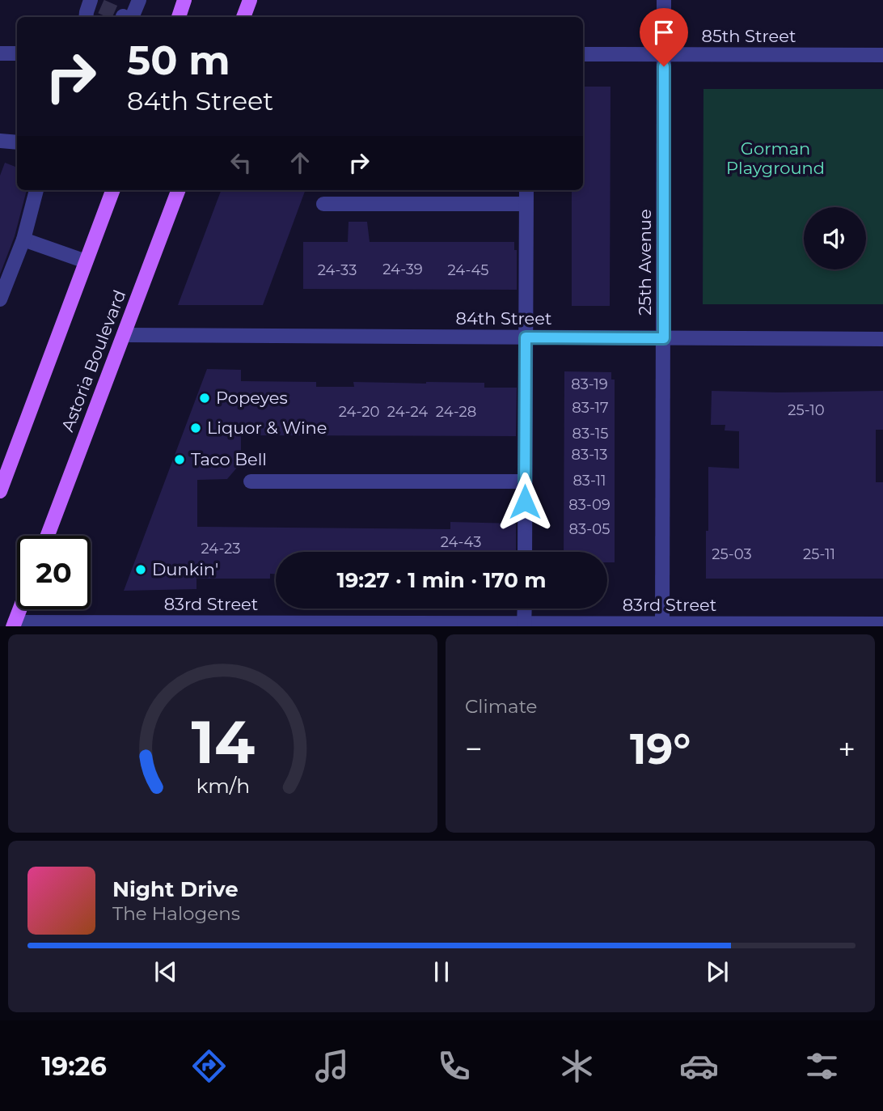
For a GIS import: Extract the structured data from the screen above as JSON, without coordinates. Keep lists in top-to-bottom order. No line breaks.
{"streets":{"main road":["Astoria Boulevard"],"street":["85th Street","25th Avenue","84th Street","83rd Street"]},"crossings":[["85th Street","25th Avenue"],["25th Avenue","84th Street"],["25th Avenue","83rd Street"],["84th Street","Astoria Boulevard"]],"parks":["Gorman Playground"],"places":["Popeyes","Liquor & Wine","Taco Bell","Dunkin'"],"house_numbers":["24-39","24-33","24-45","83-19","83-17","25-10","24-20","24-24","24-28","83-15","83-13","83-11","83-09","83-05","24-43","24-23","25-03","25-11"],"page":{"turn":["50 m","84th Street"],"limit":"20","trip":"19:27 · 1 min · 170 m","tile":"Climate","heat":["−","19°","+"],"song":["Night Drive","The Halogens"],"tabs":"19:26","gauge":["14","km/h"]}}
